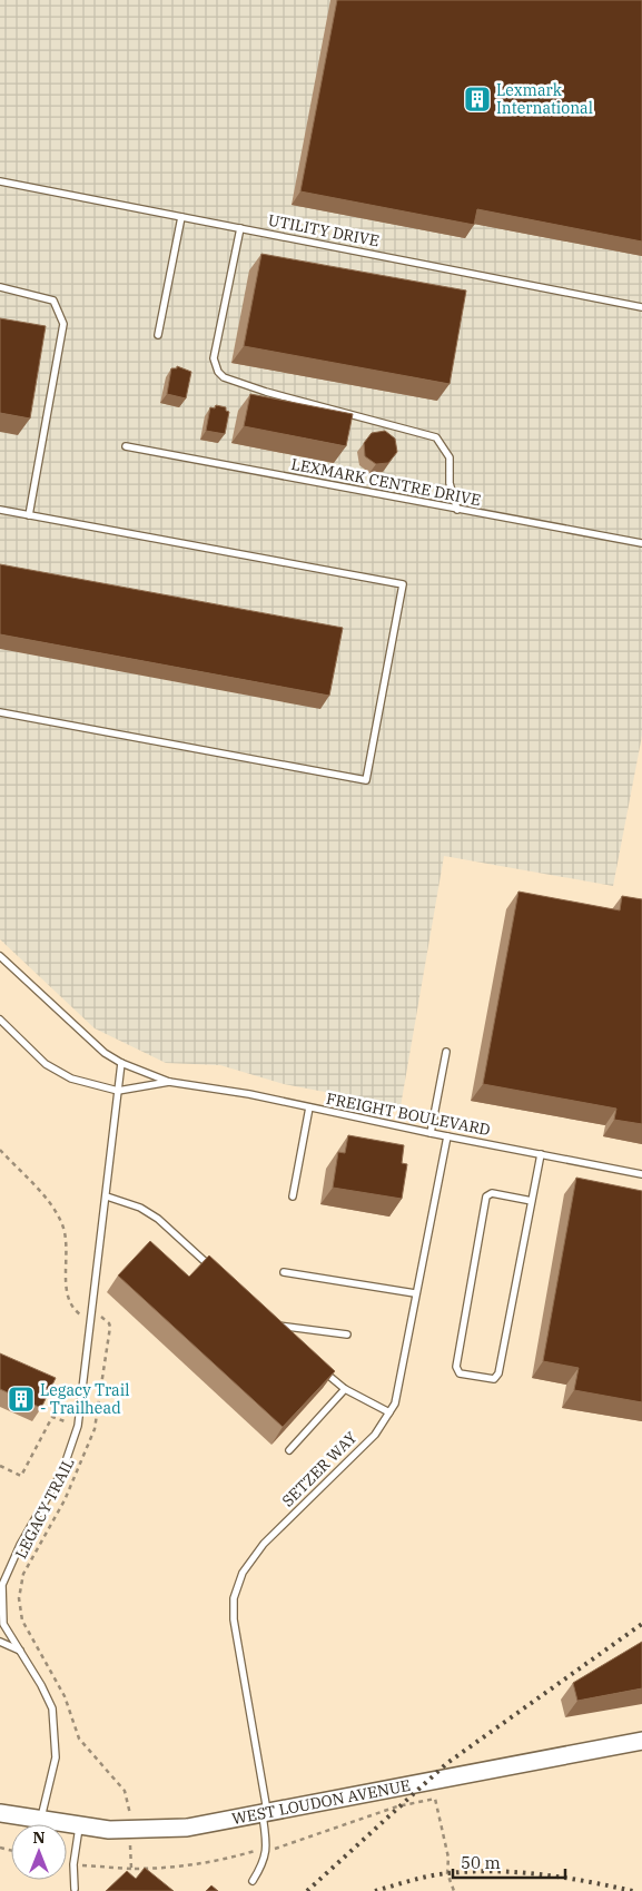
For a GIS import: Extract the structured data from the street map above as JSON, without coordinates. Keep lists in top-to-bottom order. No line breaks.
{"streets":{"main road":["WEST LOUDON AVENUE"],"lane":["UTILITY DRIVE","LEXMARK CENTRE DRIVE","FREIGHT BOULEVARD","SETZER WAY"],"path":["LEGACY TRAIL"]},"crossings":[["FREIGHT BOULEVARD","SETZER WAY"],["SETZER WAY","WEST LOUDON AVENUE"]],"places":{"building":["Lexmark International","Legacy Trail - Trailhead"]},"scale_bar":"50 m","north":"top"}
